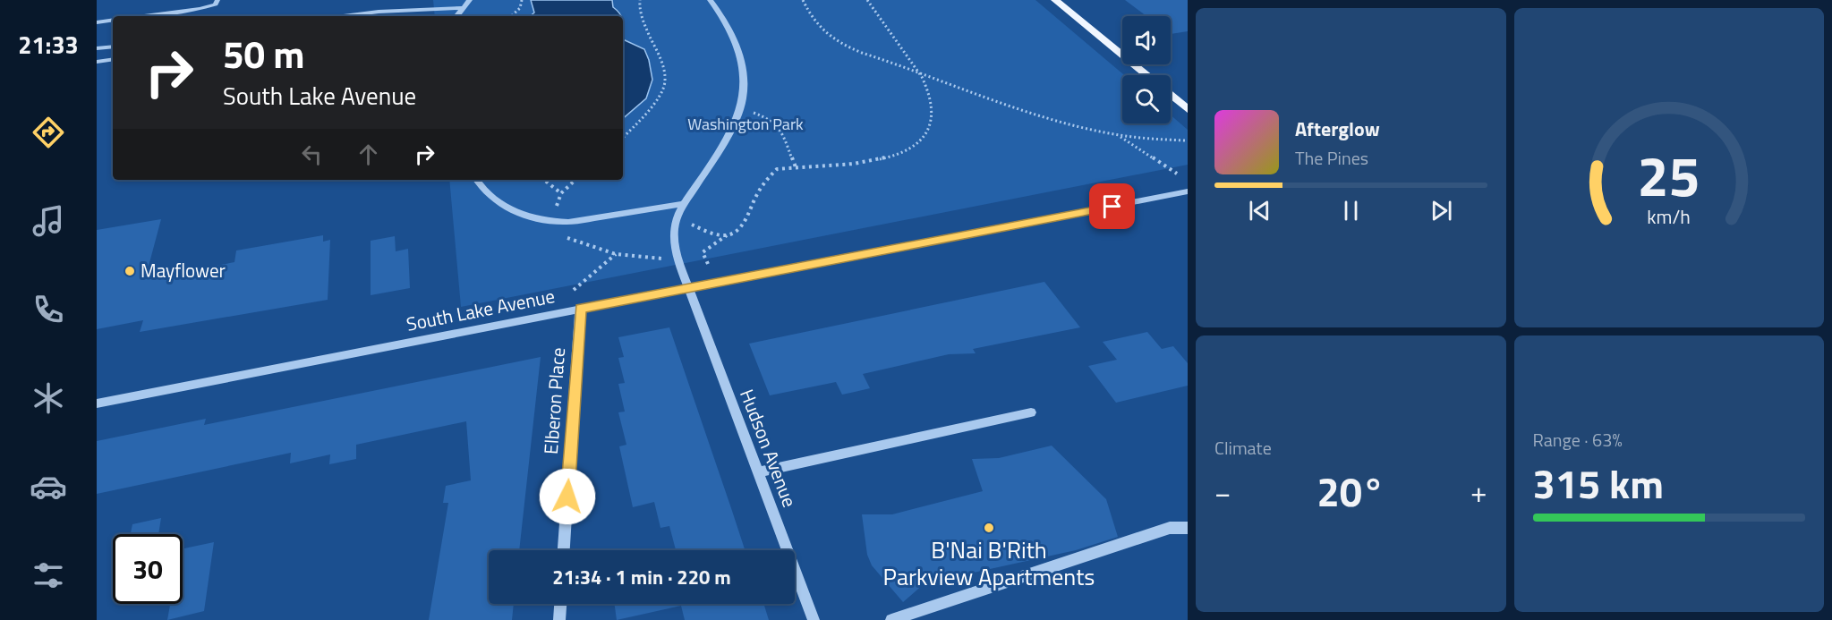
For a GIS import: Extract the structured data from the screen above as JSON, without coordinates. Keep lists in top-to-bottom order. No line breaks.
{"streets":{"street":["South Lake Avenue","Elberon Place","Hudson Avenue"]},"crossings":[["South Lake Avenue","Elberon Place"],["South Lake Avenue","Hudson Avenue"]],"parks":["Washington Park"],"places":["Mayflower","B'Nai B'Rith Parkview Apartments"],"page":{"tabs":"21:33","turn":["50 m","South Lake Avenue"],"song":["Afterglow","The Pines"],"tile":["Climate",["Range · 63%","315 km"]],"heat":["−","20°","+"],"limit":"30","trip":"21:34 · 1 min · 220 m","gauge":["25","km/h"]}}
